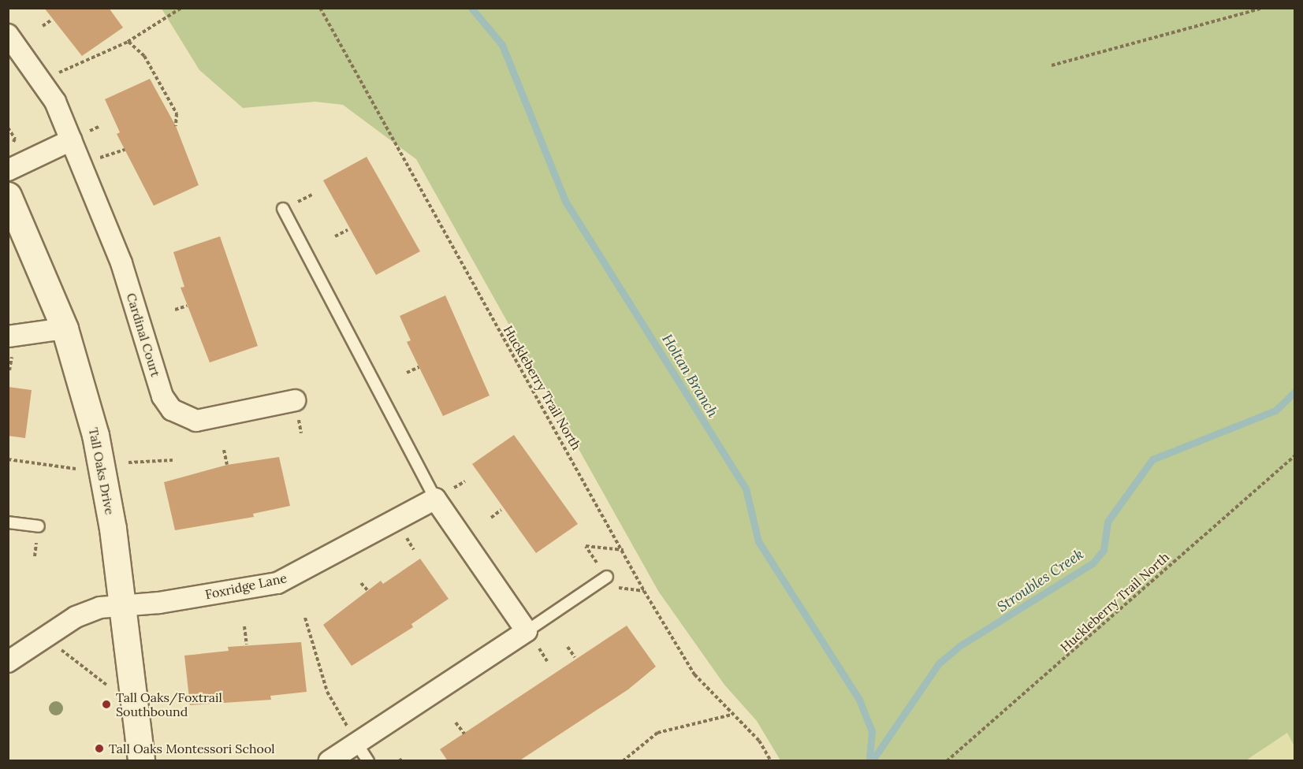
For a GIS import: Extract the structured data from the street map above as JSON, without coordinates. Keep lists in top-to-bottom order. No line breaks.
{"streets":{"street":["Cardinal Court","Tall Oaks Drive","Foxridge Lane"],"path":["Huckleberry Trail North"]},"crossings":[["Tall Oaks Drive","Foxridge Lane"]],"water":["Holtan Branch","Stroubles Creek"],"places":["Tall Oaks/Foxtrail Southbound","Tall Oaks Montessori School"]}
